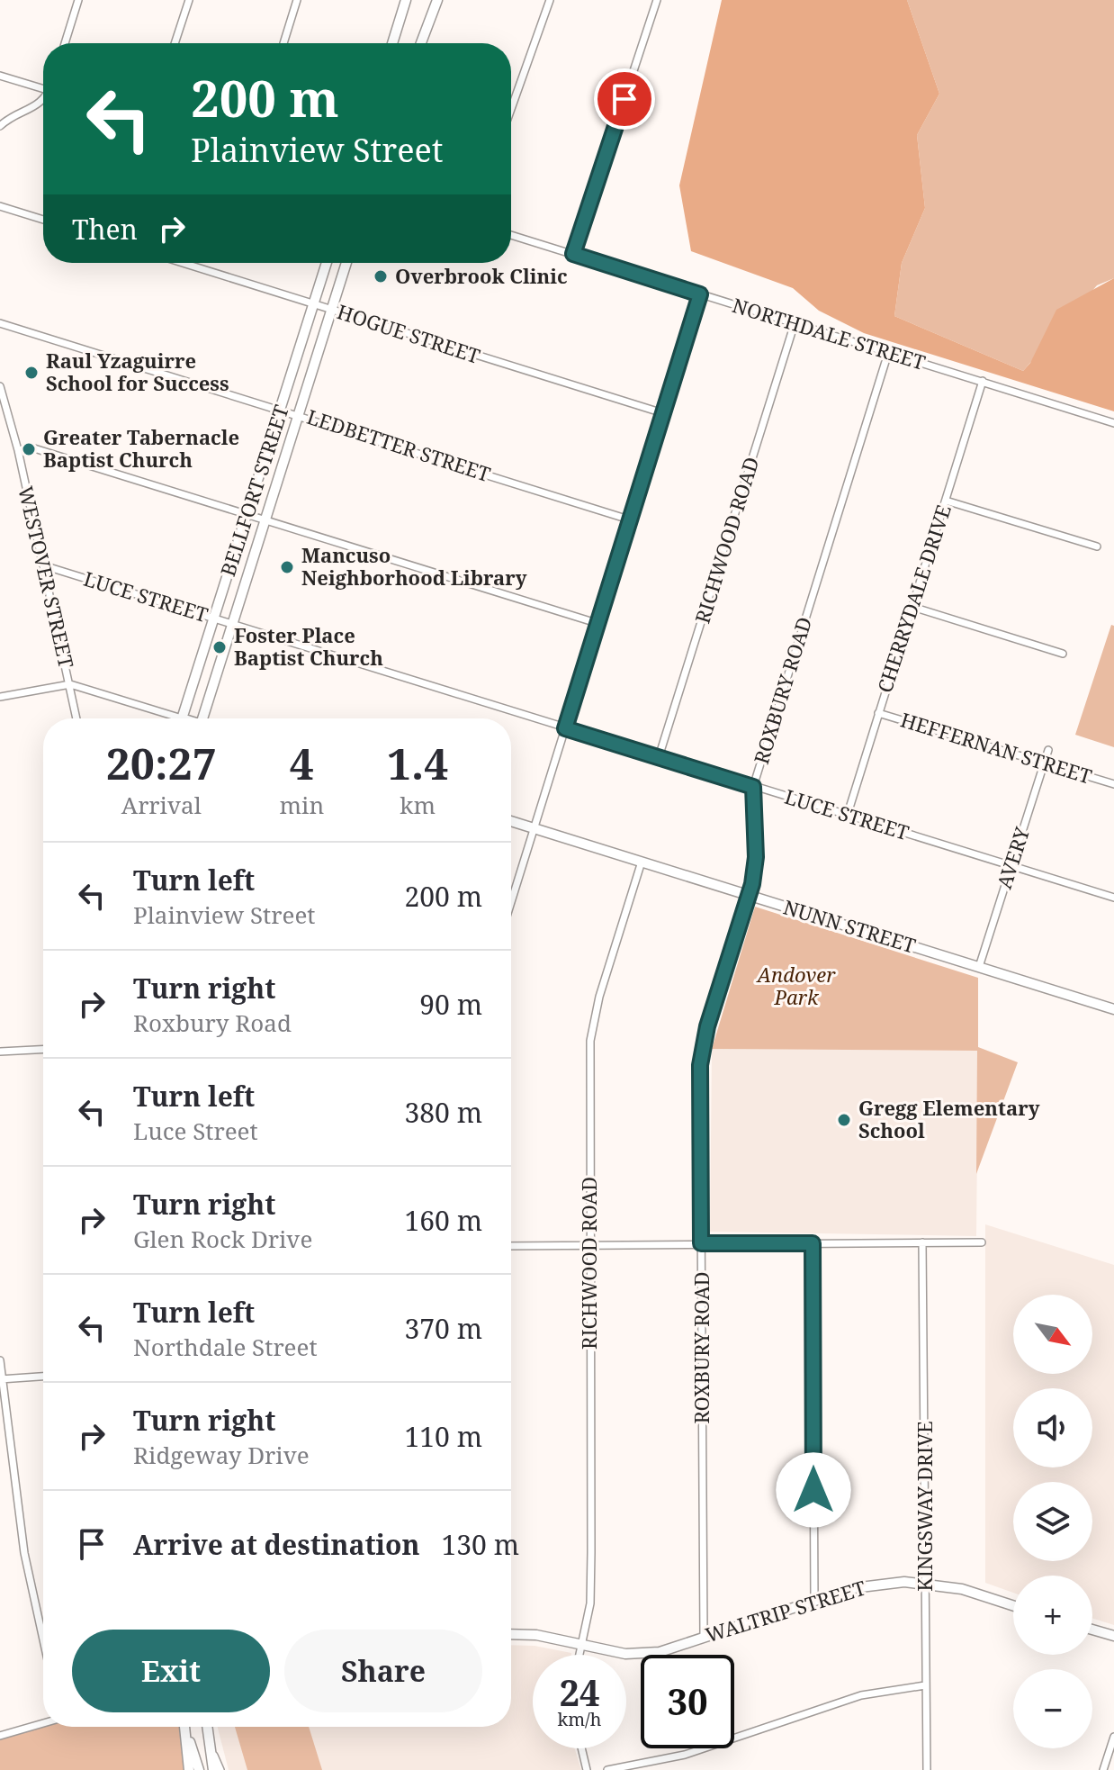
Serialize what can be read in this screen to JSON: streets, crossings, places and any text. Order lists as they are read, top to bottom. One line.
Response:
{"streets":{"main road":["BELLFORT STREET","NUNN STREET","WALTRIP STREET"],"street":["HOGUE STREET","NORTHDALE STREET","LEDBETTER STREET","RICHWOOD ROAD","WESTOVER STREET","LUCE STREET","CHERRYDALE DRIVE","ROXBURY ROAD","HEFFERNAN STREET","AVERY","KINGSWAY DRIVE"]},"crossings":[["HOGUE STREET","BELLFORT STREET"],["NORTHDALE STREET","RICHWOOD ROAD"],["NORTHDALE STREET","CHERRYDALE DRIVE"],["NORTHDALE STREET","ROXBURY ROAD"],["LEDBETTER STREET","BELLFORT STREET"],["BELLFORT STREET","LUCE STREET"],["RICHWOOD ROAD","LUCE STREET"],["RICHWOOD ROAD","NUNN STREET"],["RICHWOOD ROAD","WALTRIP STREET"],["WESTOVER STREET","LUCE STREET"],["LUCE STREET","CHERRYDALE DRIVE"],["LUCE STREET","ROXBURY ROAD"],["LUCE STREET","AVERY"],["CHERRYDALE DRIVE","HEFFERNAN STREET"],["ROXBURY ROAD","NUNN STREET"],["ROXBURY ROAD","WALTRIP STREET"],["HEFFERNAN STREET","AVERY"],["AVERY","NUNN STREET"],["KINGSWAY DRIVE","WALTRIP STREET"]],"parks":["Andover Park"],"places":["Overbrook Clinic","Raul Yzaguirre School for Success","Greater Tabernacle Baptist Church","Mancuso Neighborhood Library","Foster Place Baptist Church","Gregg Elementary School"],"north":"bottom right","page":{"turn":["200 m","Plainview Street"],"then":"Then","eta":["20:27","Arrival","4","min","1.4","km"],"list":[{"name":"Turn left","note":"Plainview Street","value":"200 m"},{"name":"Turn right","note":"Roxbury Road","value":"90 m"},{"name":"Turn left","note":"Luce Street","value":"380 m"},{"name":"Turn right","note":"Glen Rock Drive","value":"160 m"},{"name":"Turn left","note":"Northdale Street","value":"370 m"},{"name":"Turn right","note":"Ridgeway Drive","value":"110 m"},{"name":"Arrive at destination","value":"130 m"}],"map_buttons":["+","−"],"buttons":["Exit","Share"],"speed":"24 km/h","limit":"30"}}
